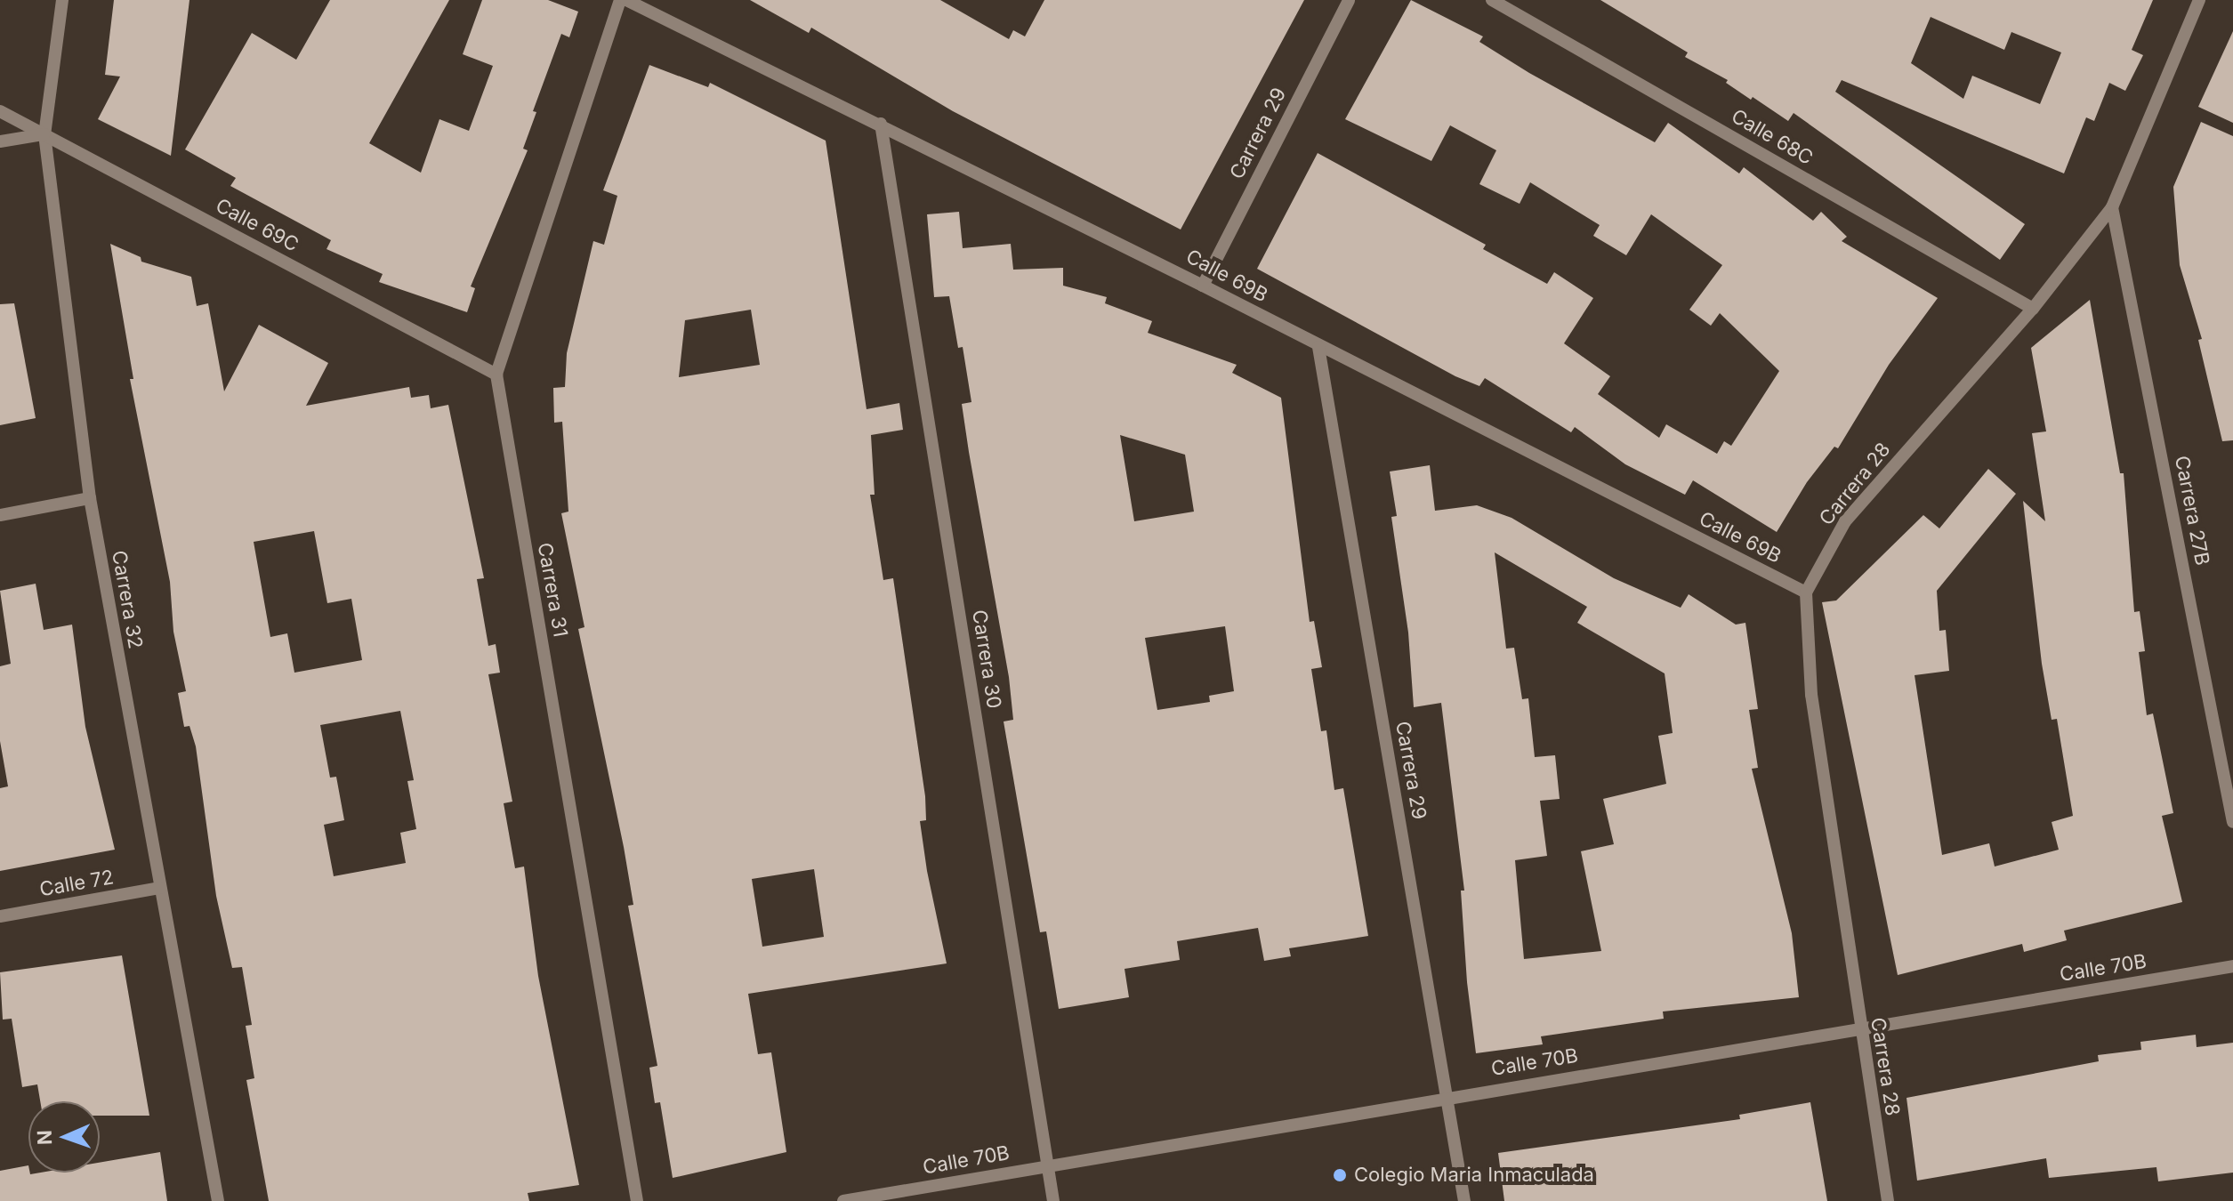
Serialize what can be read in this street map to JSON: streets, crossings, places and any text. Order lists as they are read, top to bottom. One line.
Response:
{"streets":{"street":["Carrera 29","Calle 68C","Calle 69C","Calle 69B","Carrera 28","Carrera 27B","Carrera 31","Carrera 32","Carrera 30","Calle 72","Calle 70B"]},"crossings":[["Carrera 29","Calle 69B"],["Carrera 29","Calle 70B"],["Calle 68C","Carrera 28"],["Calle 69C","Carrera 31"],["Calle 69C","Carrera 32"],["Calle 69B","Carrera 28"],["Calle 69B","Carrera 30"],["Carrera 28","Carrera 27B"],["Carrera 28","Calle 70B"],["Carrera 32","Calle 72"],["Carrera 30","Calle 70B"]],"places":["Colegio Maria Inmaculada"],"north":"left"}
